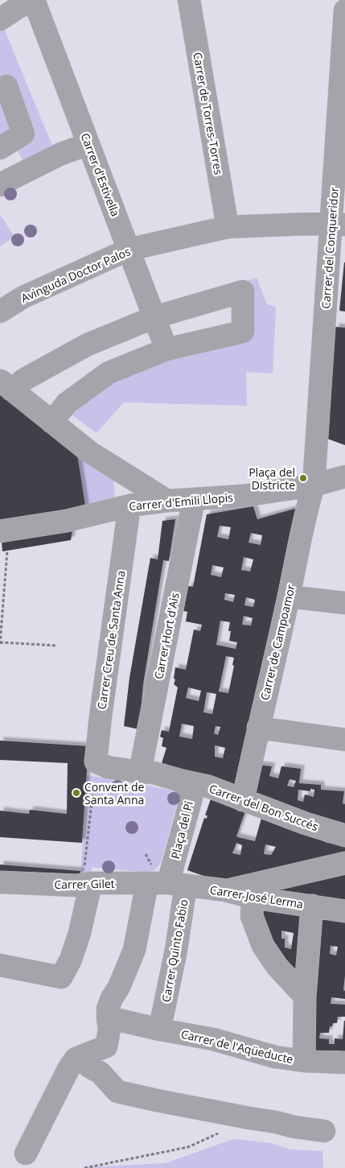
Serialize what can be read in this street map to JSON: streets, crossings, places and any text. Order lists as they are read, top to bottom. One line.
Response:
{"streets":{"street":["Carrer de Torres-Torres","Carrer d'Estivella","Carrer del Conqueridor","Avinguda Doctor Palos","Carrer d'Emili Llopis","Carrer Hort d'Ais","Carrer Creu de Santa Anna","Carrer de Campoamor","Carrer del Bon Succés","Plaça del Pi","Carrer Gilet","Carrer José Lerma","Carrer Quinto Fabio","Carrer de l'Aqüeducte"]},"crossings":[["Carrer de Torres-Torres","Avinguda Doctor Palos"],["Carrer d'Estivella","Avinguda Doctor Palos"],["Carrer del Conqueridor","Avinguda Doctor Palos"],["Carrer del Conqueridor","Carrer d'Emili Llopis"],["Carrer del Conqueridor","Carrer de Campoamor"],["Carrer d'Emili Llopis","Carrer Hort d'Ais"],["Carrer d'Emili Llopis","Carrer Creu de Santa Anna"],["Carrer d'Emili Llopis","Carrer de Campoamor"],["Carrer de Campoamor","Carrer del Bon Succés"],["Carrer del Bon Succés","Plaça del Pi"],["Plaça del Pi","Carrer Gilet"],["Plaça del Pi","Carrer José Lerma"],["Plaça del Pi","Carrer Quinto Fabio"],["Carrer Gilet","Carrer José Lerma"],["Carrer Gilet","Carrer Quinto Fabio"],["Carrer José Lerma","Carrer Quinto Fabio"]],"places":["Plaça del Districte","Convent de Santa Anna"]}
